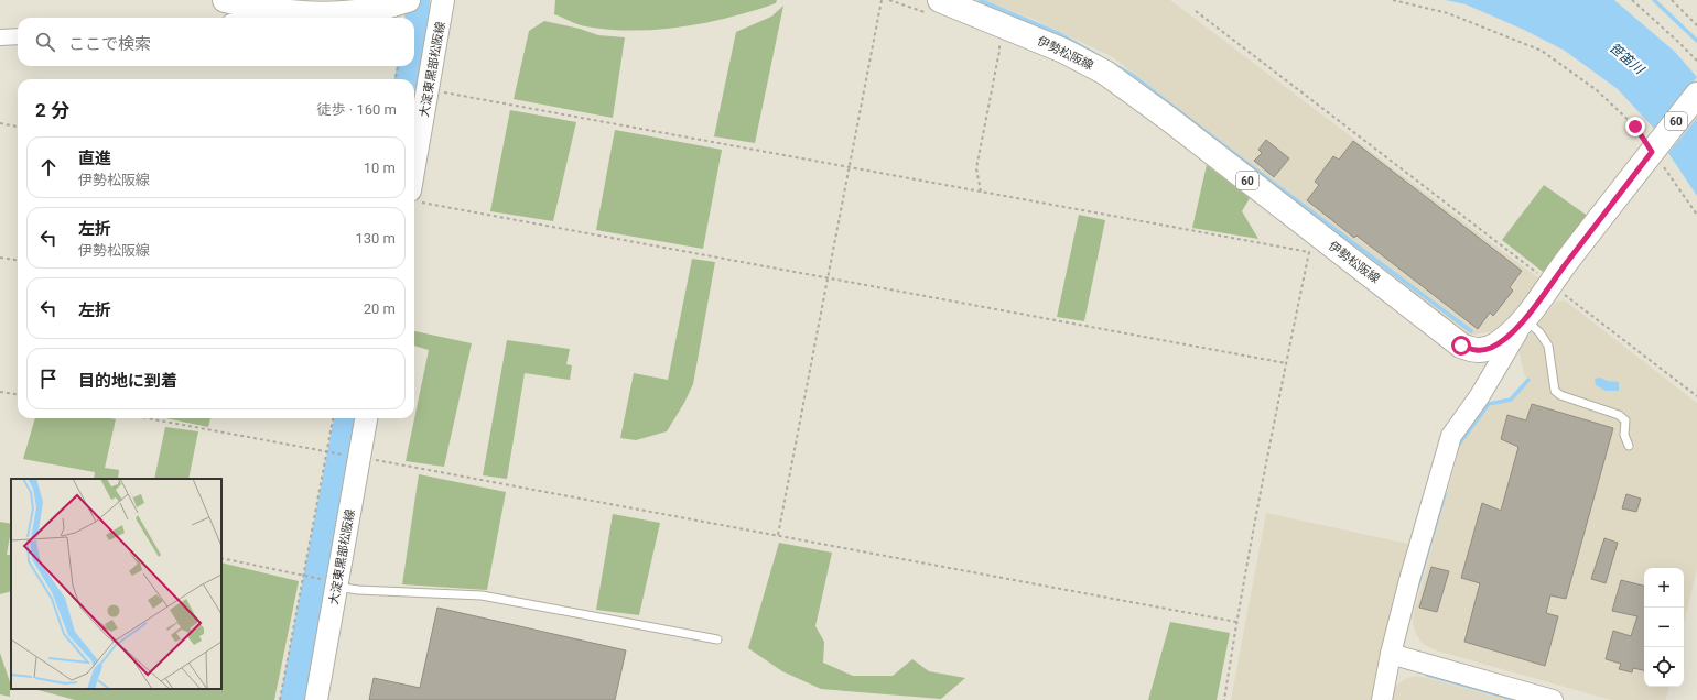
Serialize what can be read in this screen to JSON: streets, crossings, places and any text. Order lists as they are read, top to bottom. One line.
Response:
{"streets":{"main road":["伊勢松阪線","大淀東黒部松阪線","60"]},"water":["笹笛川"],"page":{"search":"ここで検索","heading":["2 分","徒歩 · 160 m"],"list":[["直進","伊勢松阪線","10 m"],["左折","伊勢松阪線","130 m"],["左折","20 m"],"目的地に到着"],"map_buttons":["+","−"]}}
